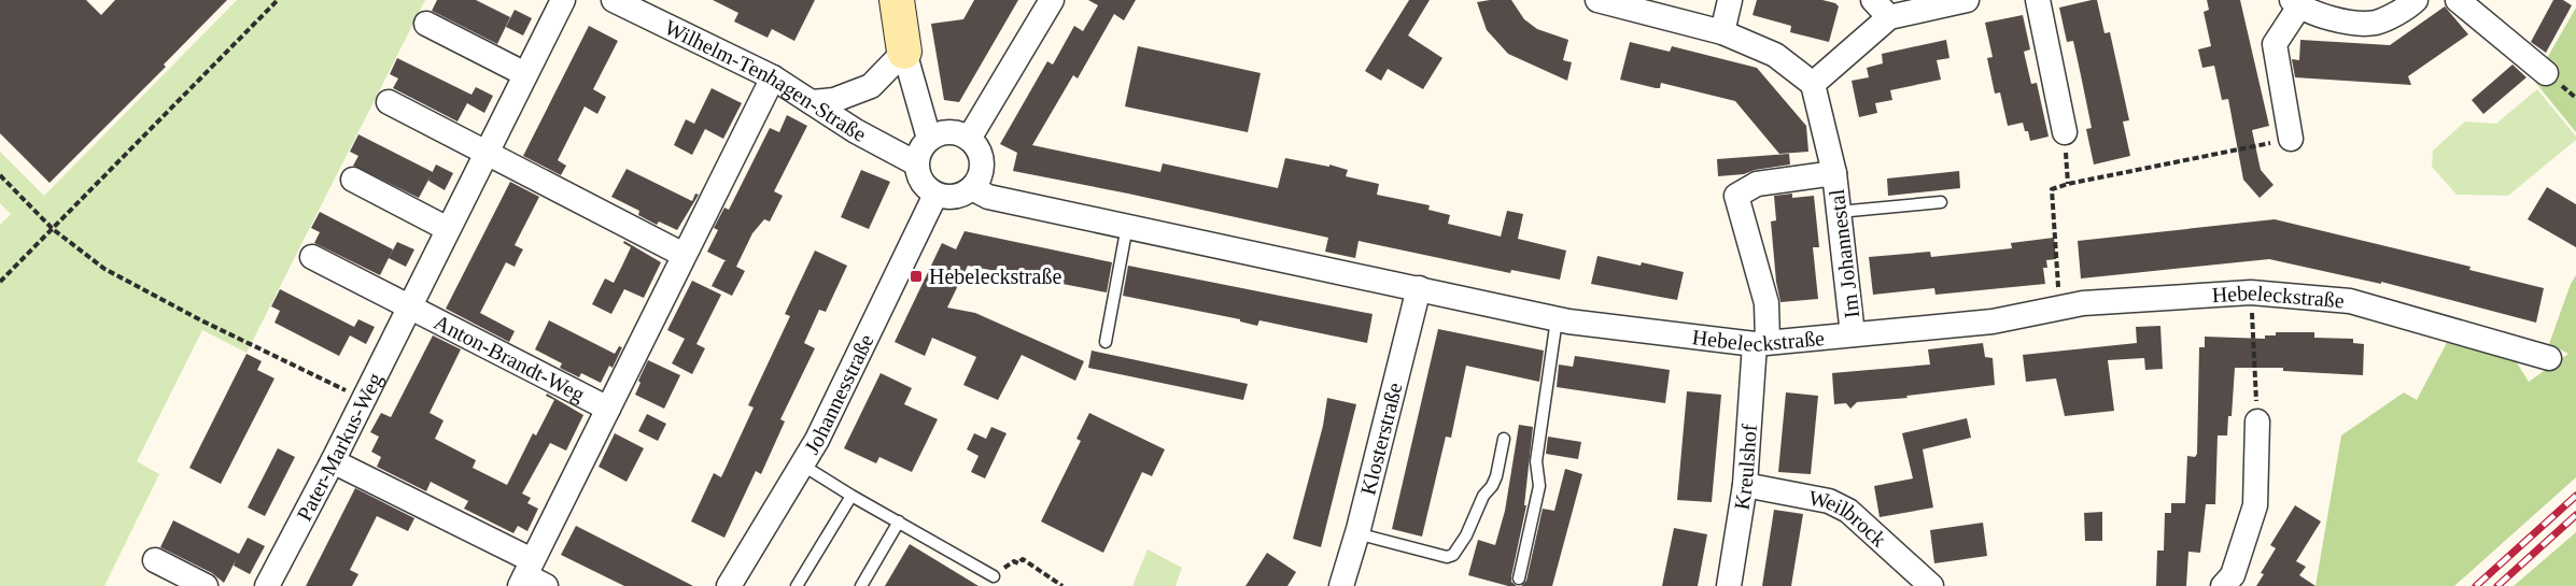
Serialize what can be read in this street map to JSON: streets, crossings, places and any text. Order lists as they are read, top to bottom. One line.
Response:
{"streets":{"street":["Wilhelm-Tenhagen-Straße","Im Johannestal","Hebeleckstraße","Anton-Brandt-Weg","Johannesstraße","Klosterstraße","Pater-Markus-Weg","Kreulshof","Weilbrock"]},"crossings":[["Wilhelm-Tenhagen-Straße","Hebeleckstraße"],["Wilhelm-Tenhagen-Straße","Anton-Brandt-Weg"],["Wilhelm-Tenhagen-Straße","Johannesstraße"],["Im Johannestal","Hebeleckstraße"],["Im Johannestal","Kreulshof"],["Hebeleckstraße","Johannesstraße"],["Hebeleckstraße","Klosterstraße"],["Hebeleckstraße","Kreulshof"],["Anton-Brandt-Weg","Pater-Markus-Weg"],["Kreulshof","Weilbrock"]],"places":{"transit":["Hebeleckstraße"]}}
